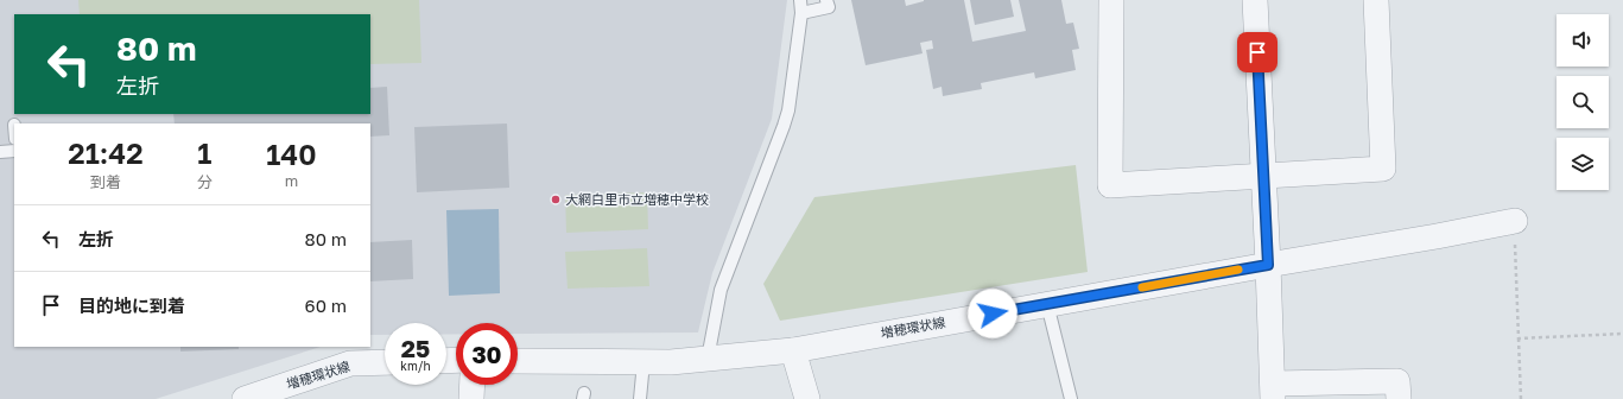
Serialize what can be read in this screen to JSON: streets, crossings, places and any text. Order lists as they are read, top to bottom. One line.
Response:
{"streets":{"street":["増穂環状線"]},"places":["大網白里市立増穂中学校"],"page":{"turn":["80 m","左折"],"eta":["21:42","到着","1","分","140","m"],"list":[{"name":"左折","value":"80 m"},{"name":"目的地に到着","value":"60 m"}],"speed":"25 km/h","limit":"30"}}
